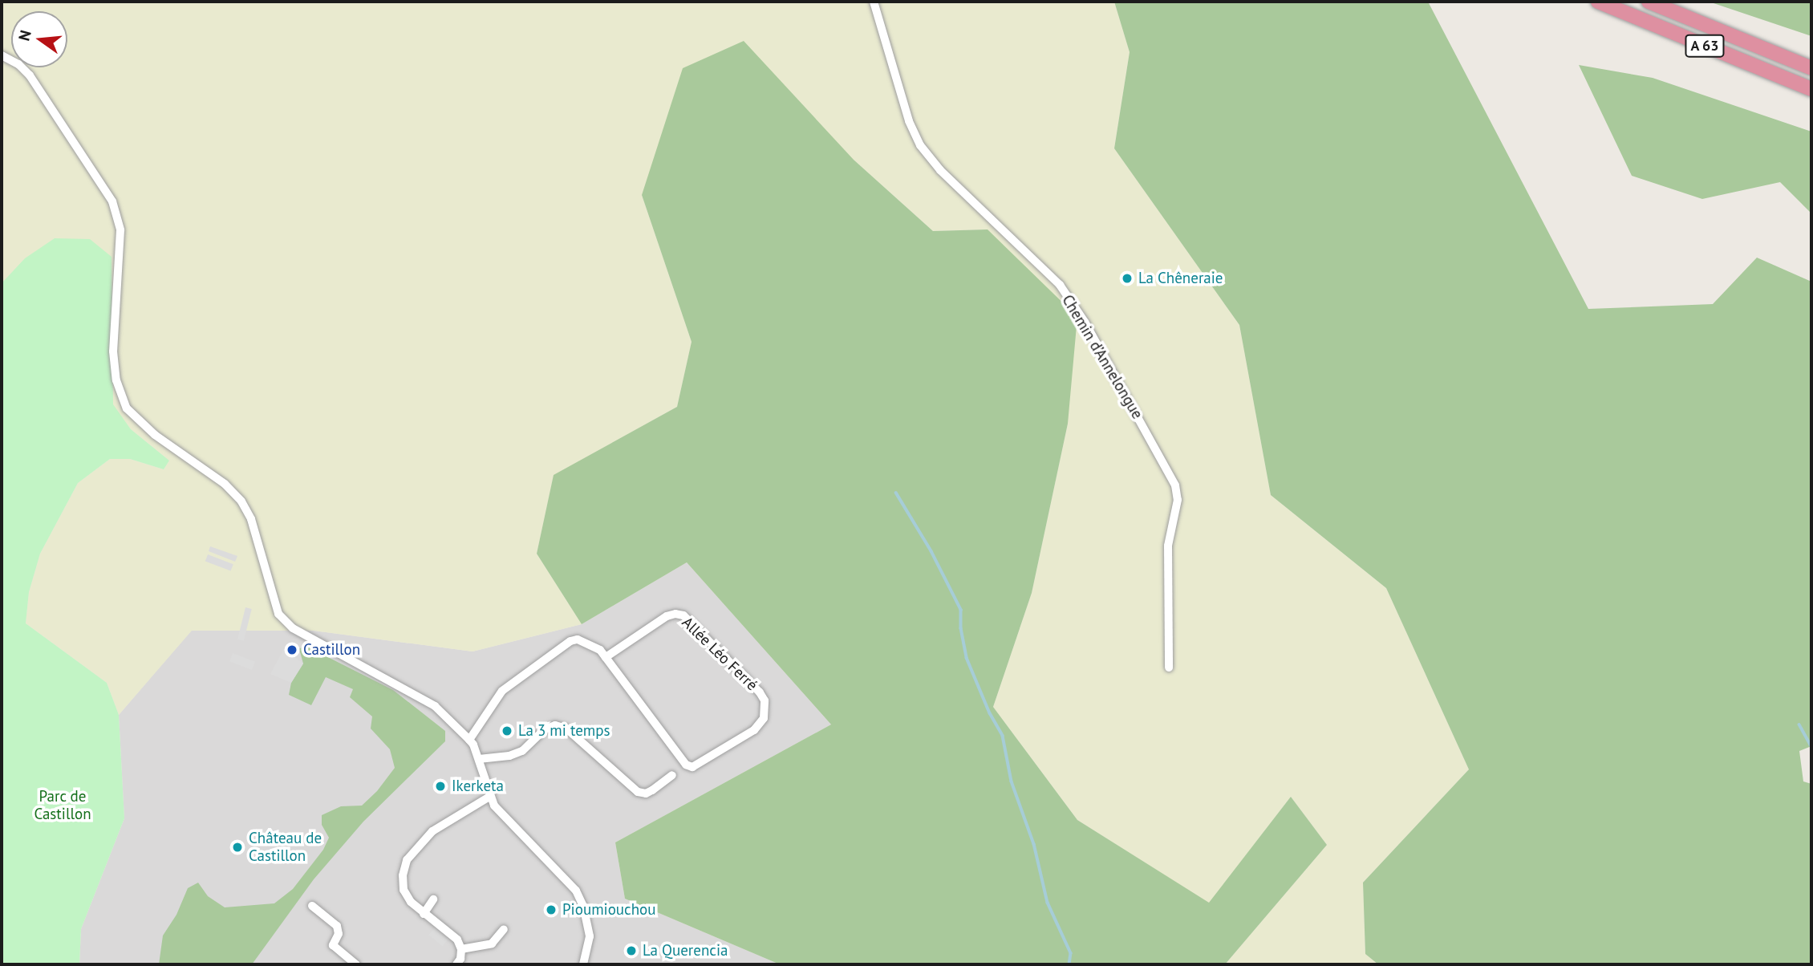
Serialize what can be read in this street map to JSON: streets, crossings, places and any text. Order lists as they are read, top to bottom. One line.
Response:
{"streets":{"highway":["A 63"],"street":["Chemin d’Annelongue","Allée Léo Ferré"]},"parks":["Parc de Castillon"],"places":["La Chêneraie","Castillon","La 3 mi temps","Ikerketa","Château de Castillon","Pioumiouchou","La Querencia"],"north":"left"}
